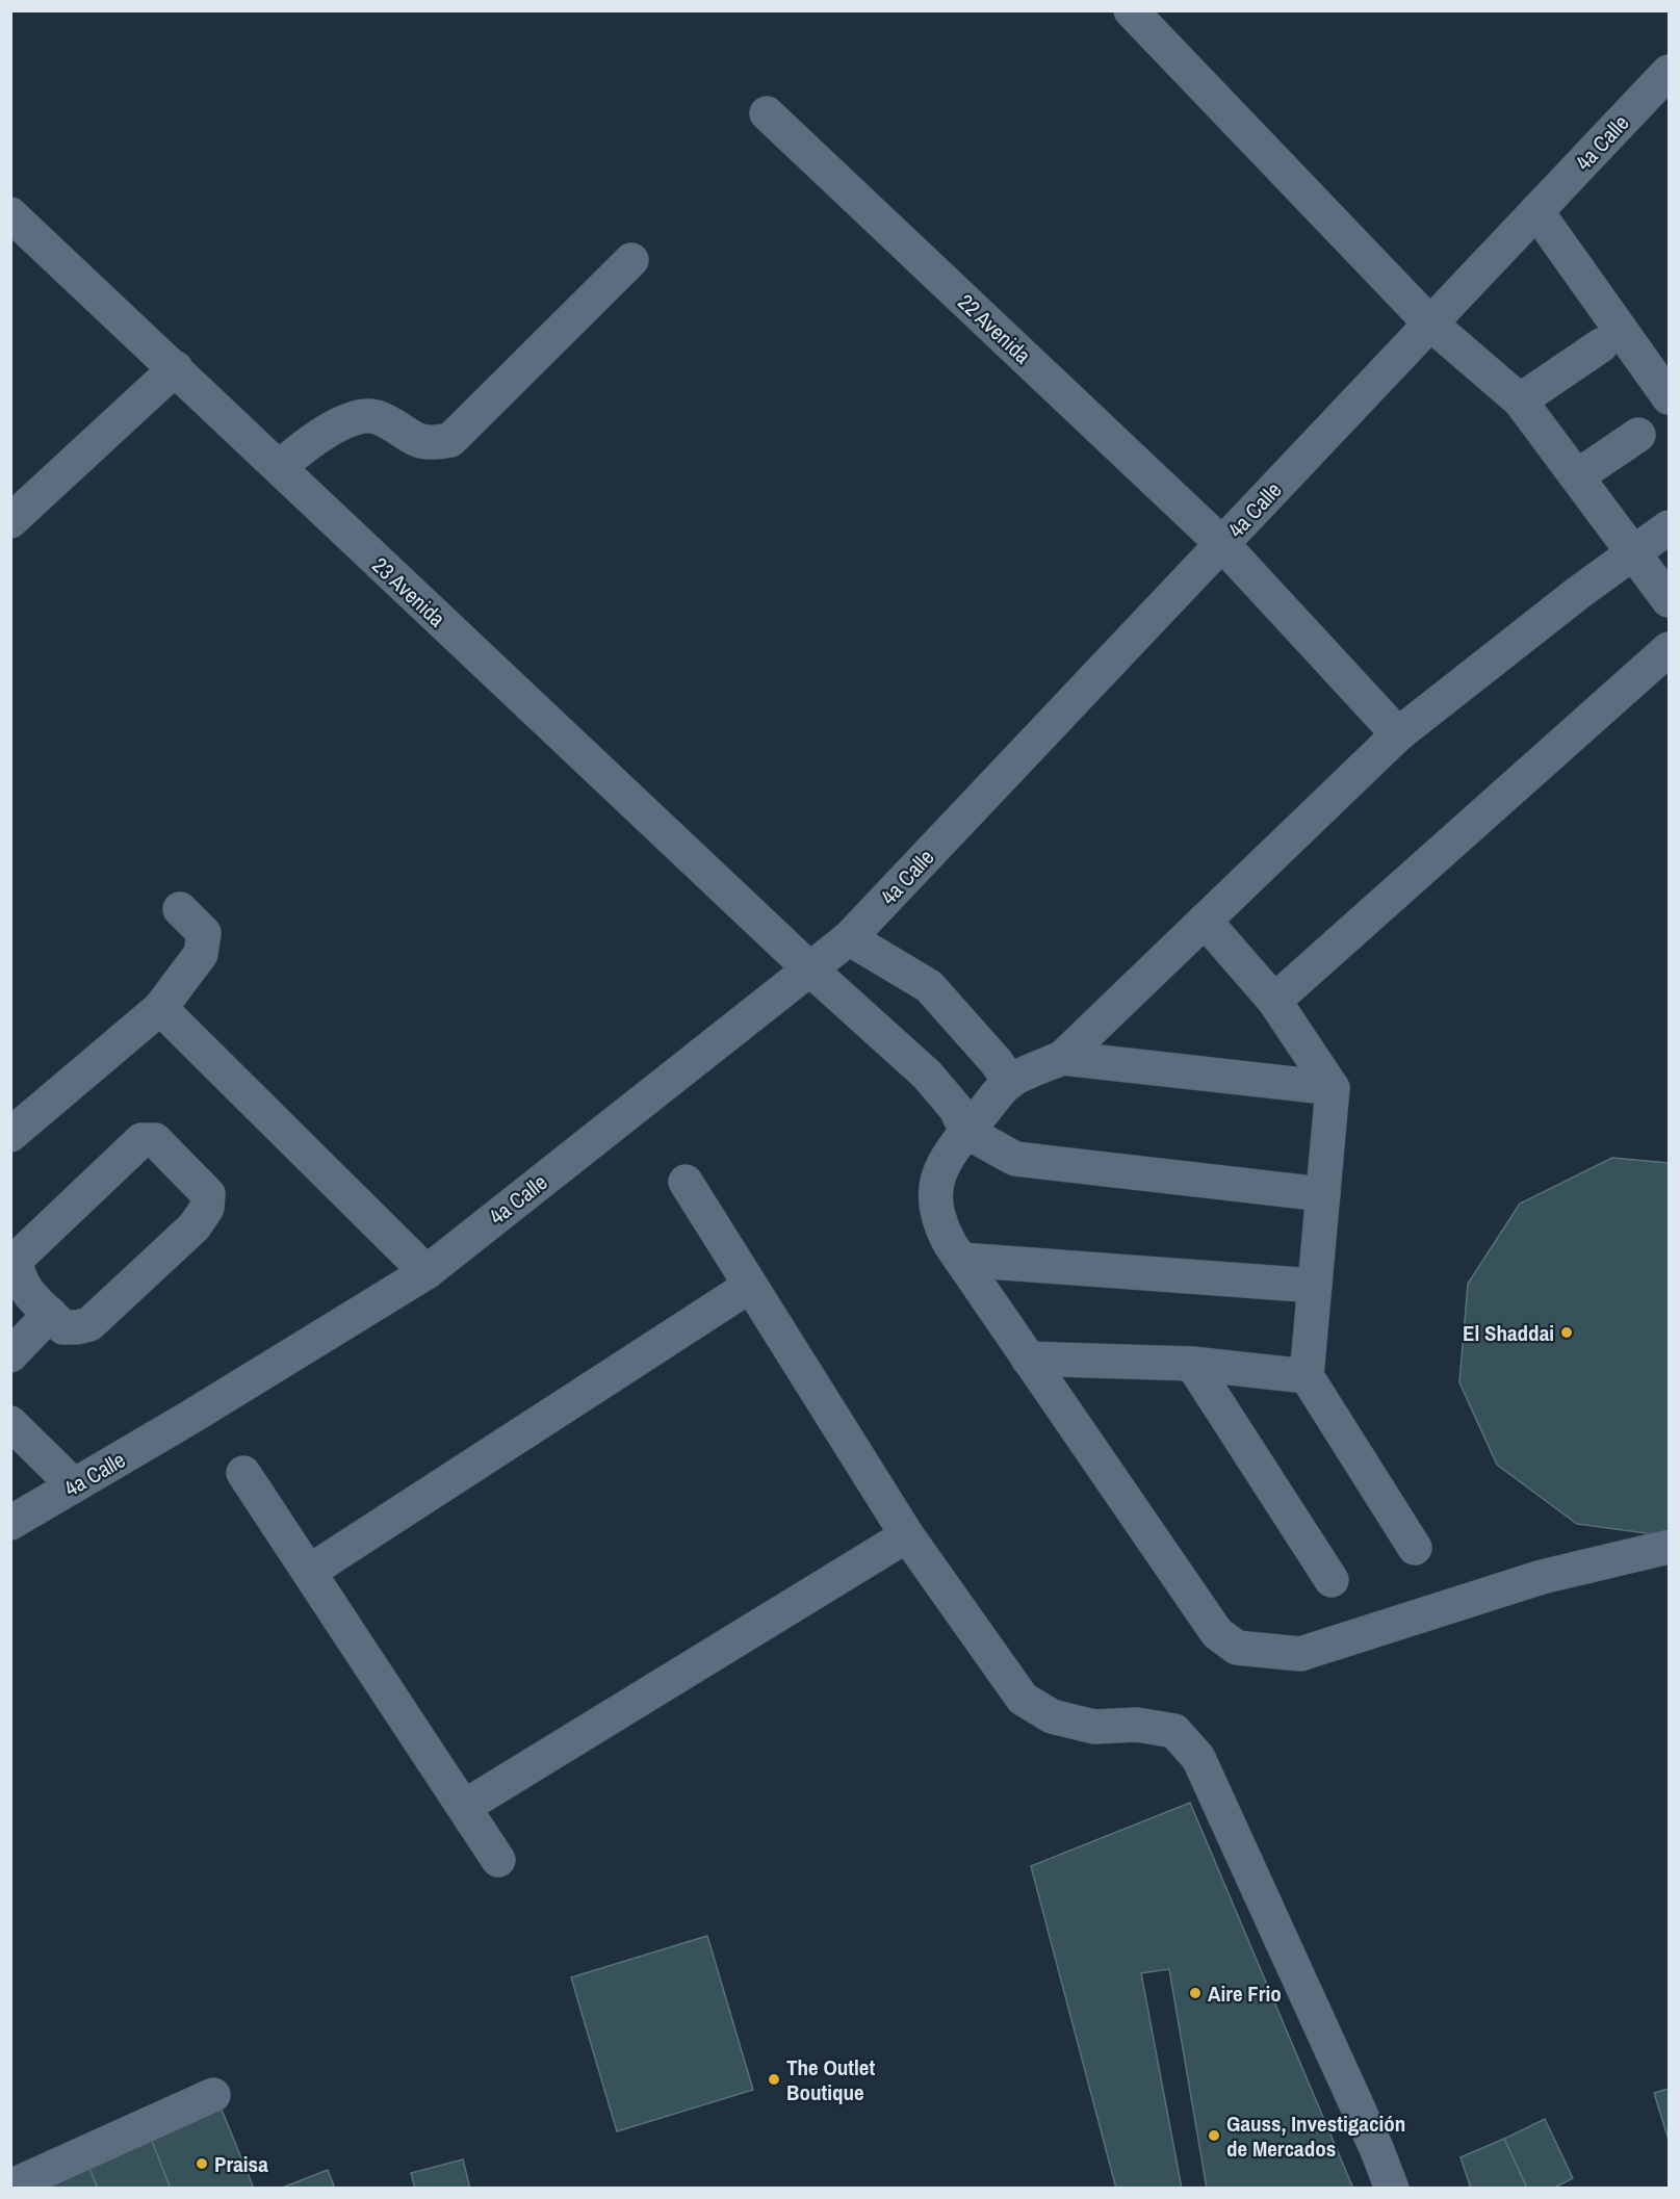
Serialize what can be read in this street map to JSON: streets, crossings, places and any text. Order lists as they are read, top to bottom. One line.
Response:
{"streets":{"street":["4a Calle","22 Avenida","23 Avenida"]},"crossings":[["4a Calle","22 Avenida"],["4a Calle","23 Avenida"]],"places":["El Shaddai","Aire Frio","The Outlet Boutique","Gauss, Investigación de Mercados","Praisa"]}
